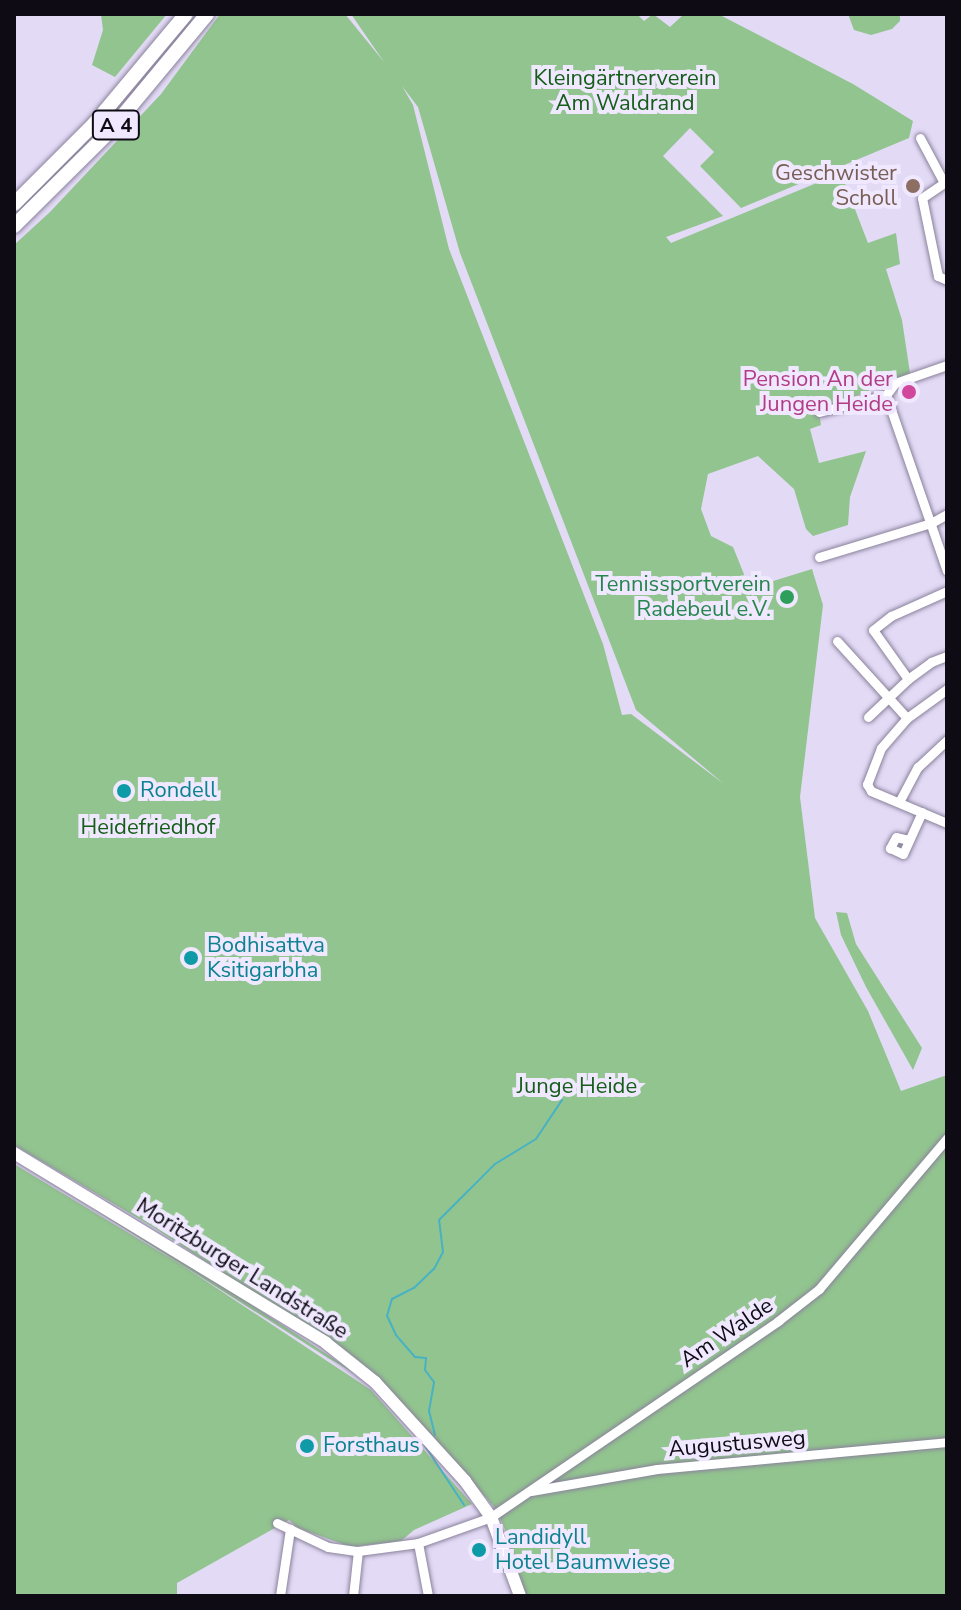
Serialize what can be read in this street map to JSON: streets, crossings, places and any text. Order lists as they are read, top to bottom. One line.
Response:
{"streets":{"highway":["A 4"],"main road":["Moritzburger Landstraße"],"street":["Am Walde","Augustusweg"]},"crossings":[["Moritzburger Landstraße","Am Walde"],["Am Walde","Augustusweg"]],"parks":["Kleingärtnerverein Am Waldrand","Heidefriedhof","Junge Heide"],"places":["Geschwister Scholl","Pension An der Jungen Heide","Tennissportverein Radebeul e.V.","Rondell","Bodhisattva Ksitigarbha","Forsthaus","Landidyll Hotel Baumwiese"]}
